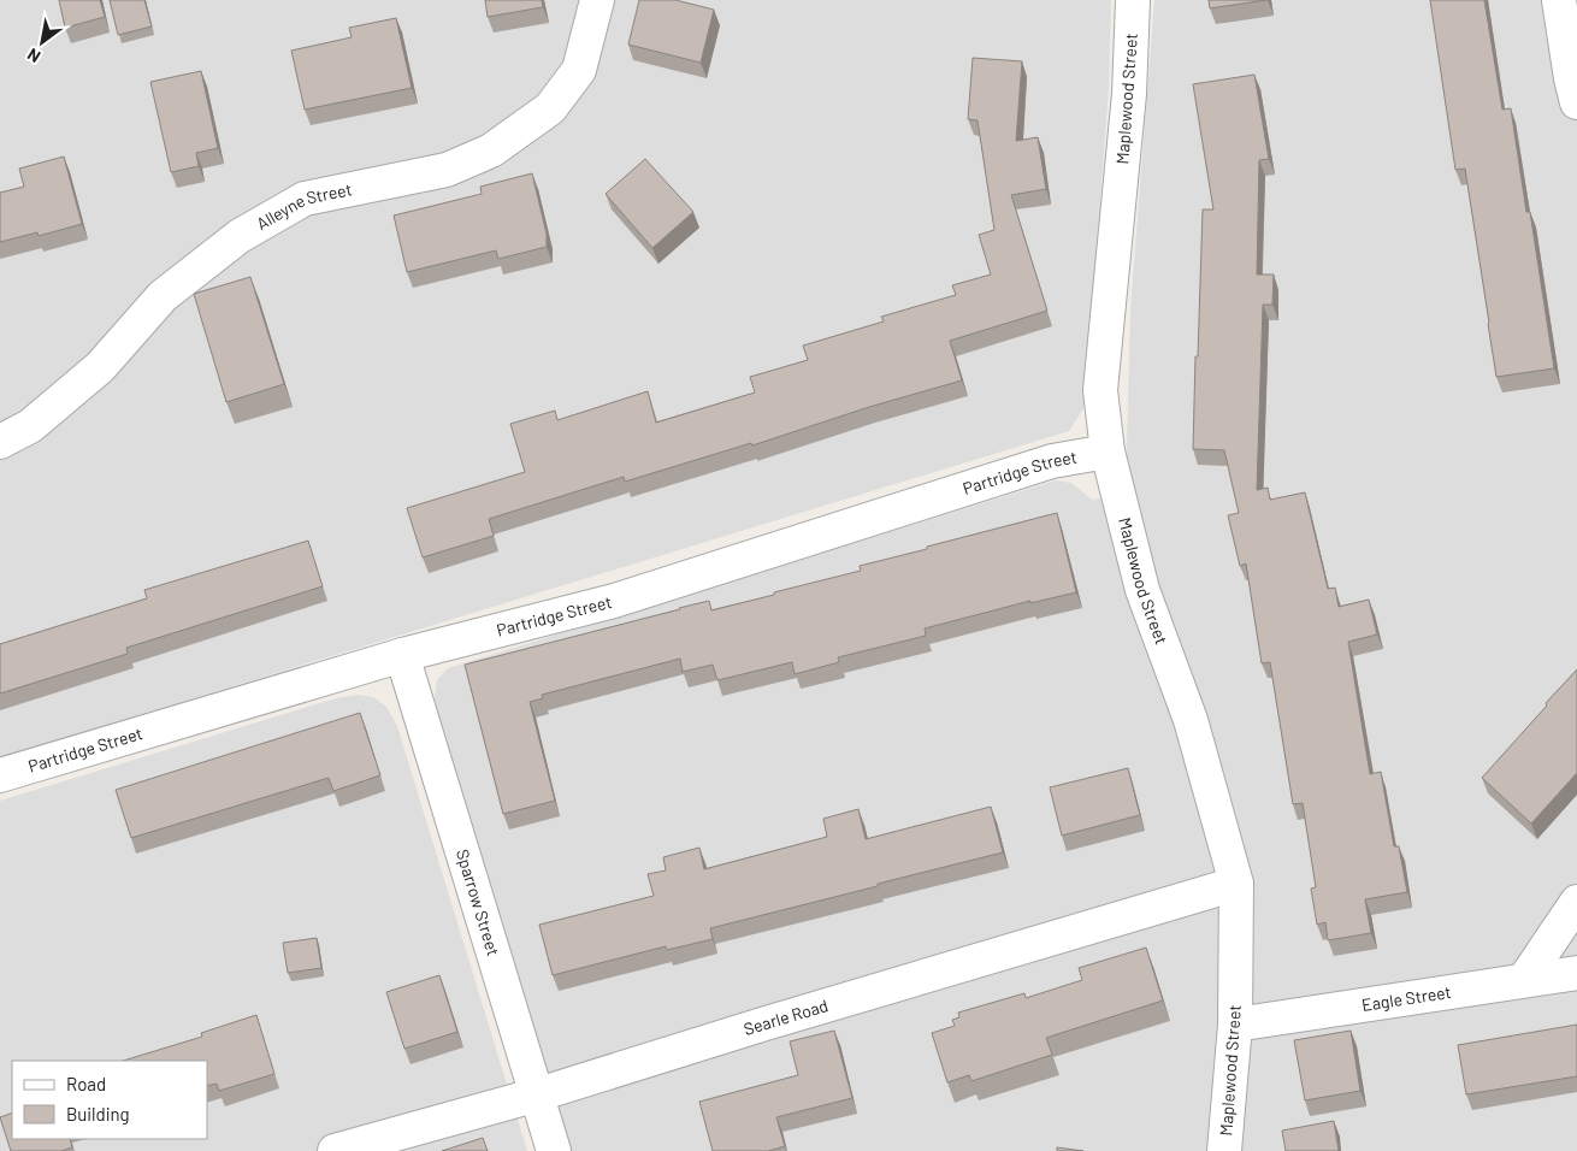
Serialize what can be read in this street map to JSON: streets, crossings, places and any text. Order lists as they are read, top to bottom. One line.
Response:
{"streets":{"street":["Maplewood Street","Alleyne Street","Partridge Street","Sparrow Street","Eagle Street","Searle Road"]},"crossings":[["Maplewood Street","Partridge Street"],["Maplewood Street","Eagle Street"],["Maplewood Street","Searle Road"],["Partridge Street","Sparrow Street"],["Sparrow Street","Searle Road"]],"legend":["Road","Building"],"north":"bottom left"}
